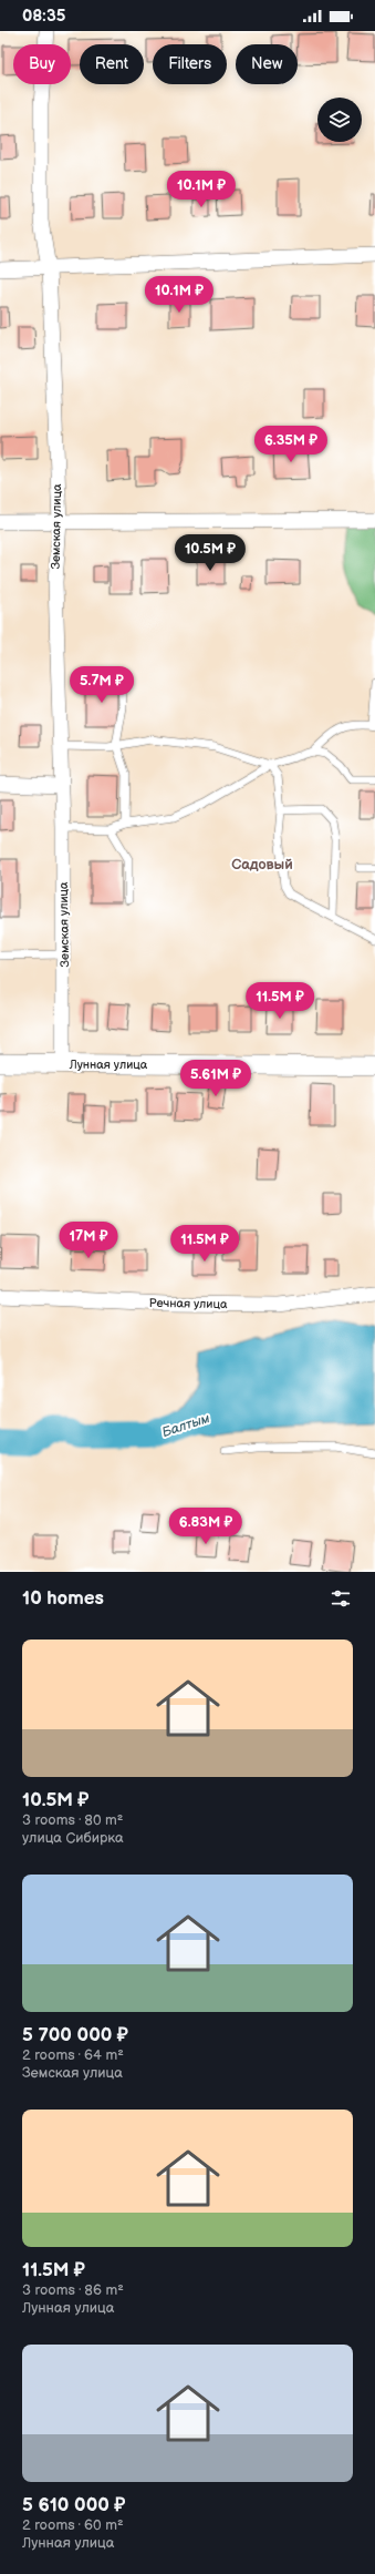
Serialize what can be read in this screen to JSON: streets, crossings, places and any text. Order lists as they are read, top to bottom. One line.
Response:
{"streets":{"street":["Земская улица","Лунная улица","Речная улица"]},"crossings":[["Земская улица","Лунная улица"]],"districts":["Садовый"],"water":["Балтым"],"page":{"status":"08:35","chip":["Buy","Rent","Filters","New"],"price":["10.1M ₽","10.1M ₽","6.35M ₽","10.5M ₽","5.7M ₽","11.5M ₽","5.61M ₽","17M ₽","11.5M ₽","6.83M ₽"],"heading":"10 homes","list":[{"name":"10.5M ₽","note":"3 rooms · 80 m² · улица Сибирка"},{"name":"5 700 000 ₽","note":"2 rooms · 64 m² · Земская улица"},{"name":"11.5M ₽","note":"3 rooms · 86 m² · Лунная улица"},{"name":"5 610 000 ₽","note":"2 rooms · 60 m² · Лунная улица"}]}}
